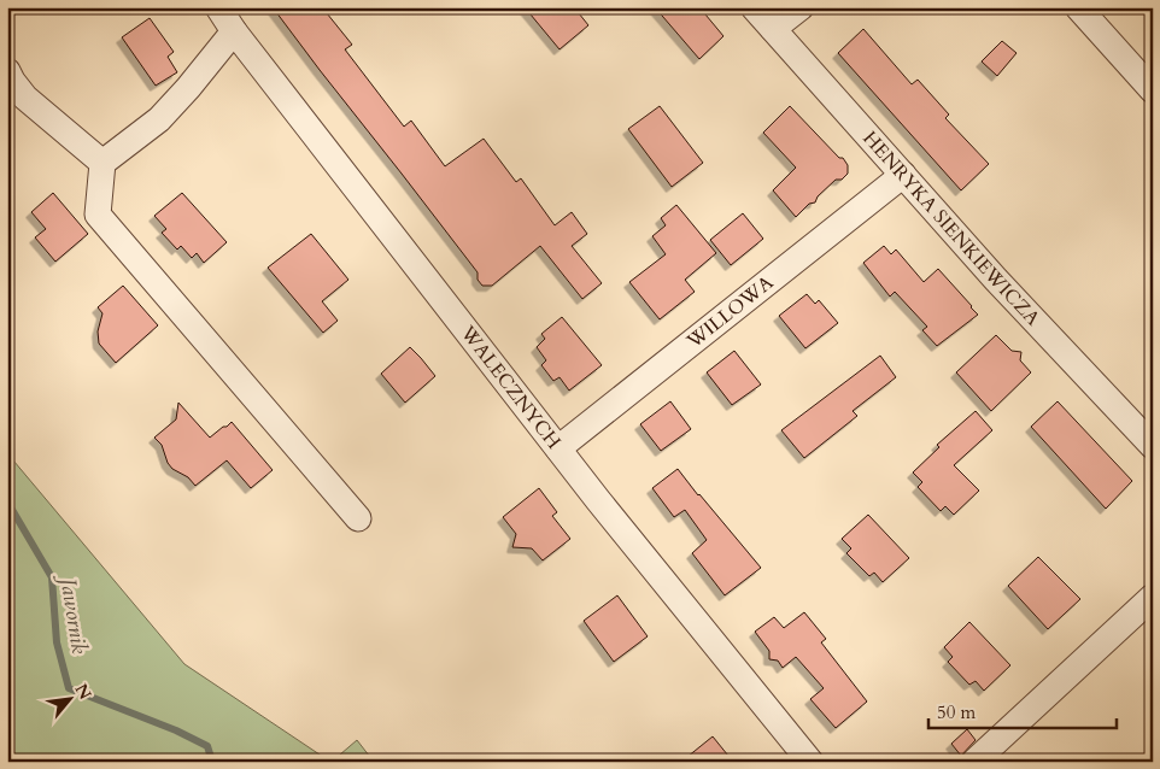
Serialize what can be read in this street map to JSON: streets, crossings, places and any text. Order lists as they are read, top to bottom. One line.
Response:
{"streets":{"street":["HENRYKA SIENKIEWICZA","WILLOWA","WALECZNYCH"]},"crossings":[["HENRYKA SIENKIEWICZA","WILLOWA"],["WILLOWA","WALECZNYCH"]],"water":["Jawornik"],"scale_bar":"50 m","north":"top right"}
